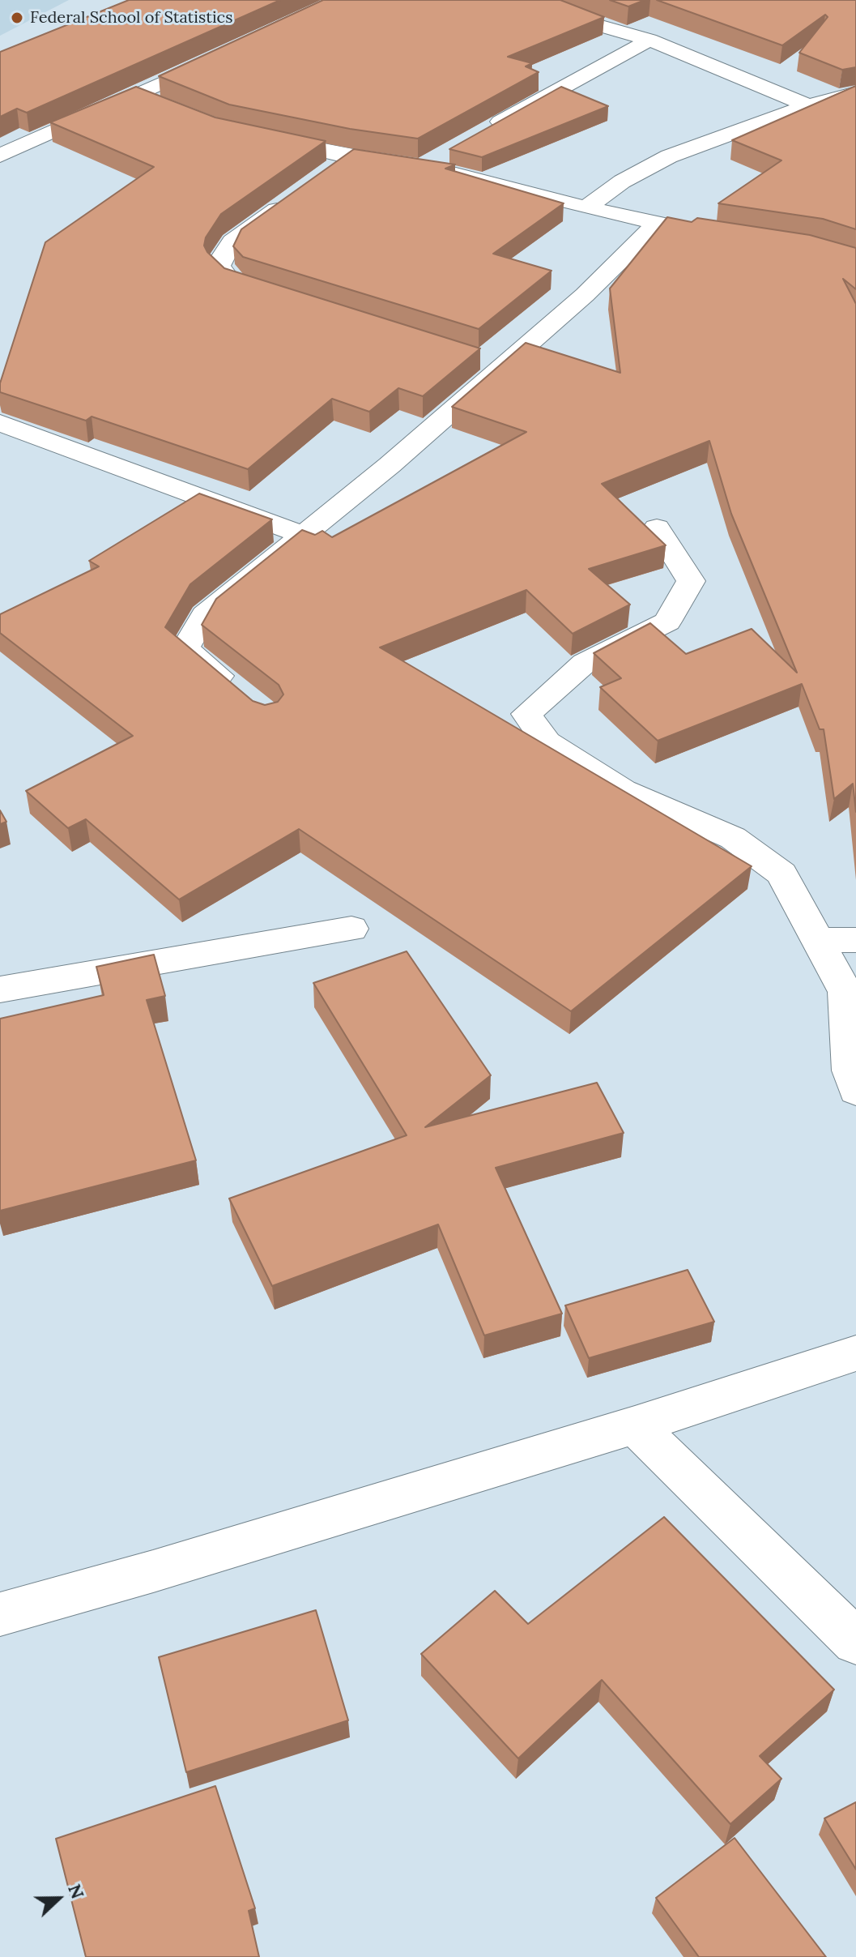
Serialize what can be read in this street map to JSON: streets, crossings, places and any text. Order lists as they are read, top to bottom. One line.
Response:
{"places":["Federal School of Statistics"],"north":"right"}
